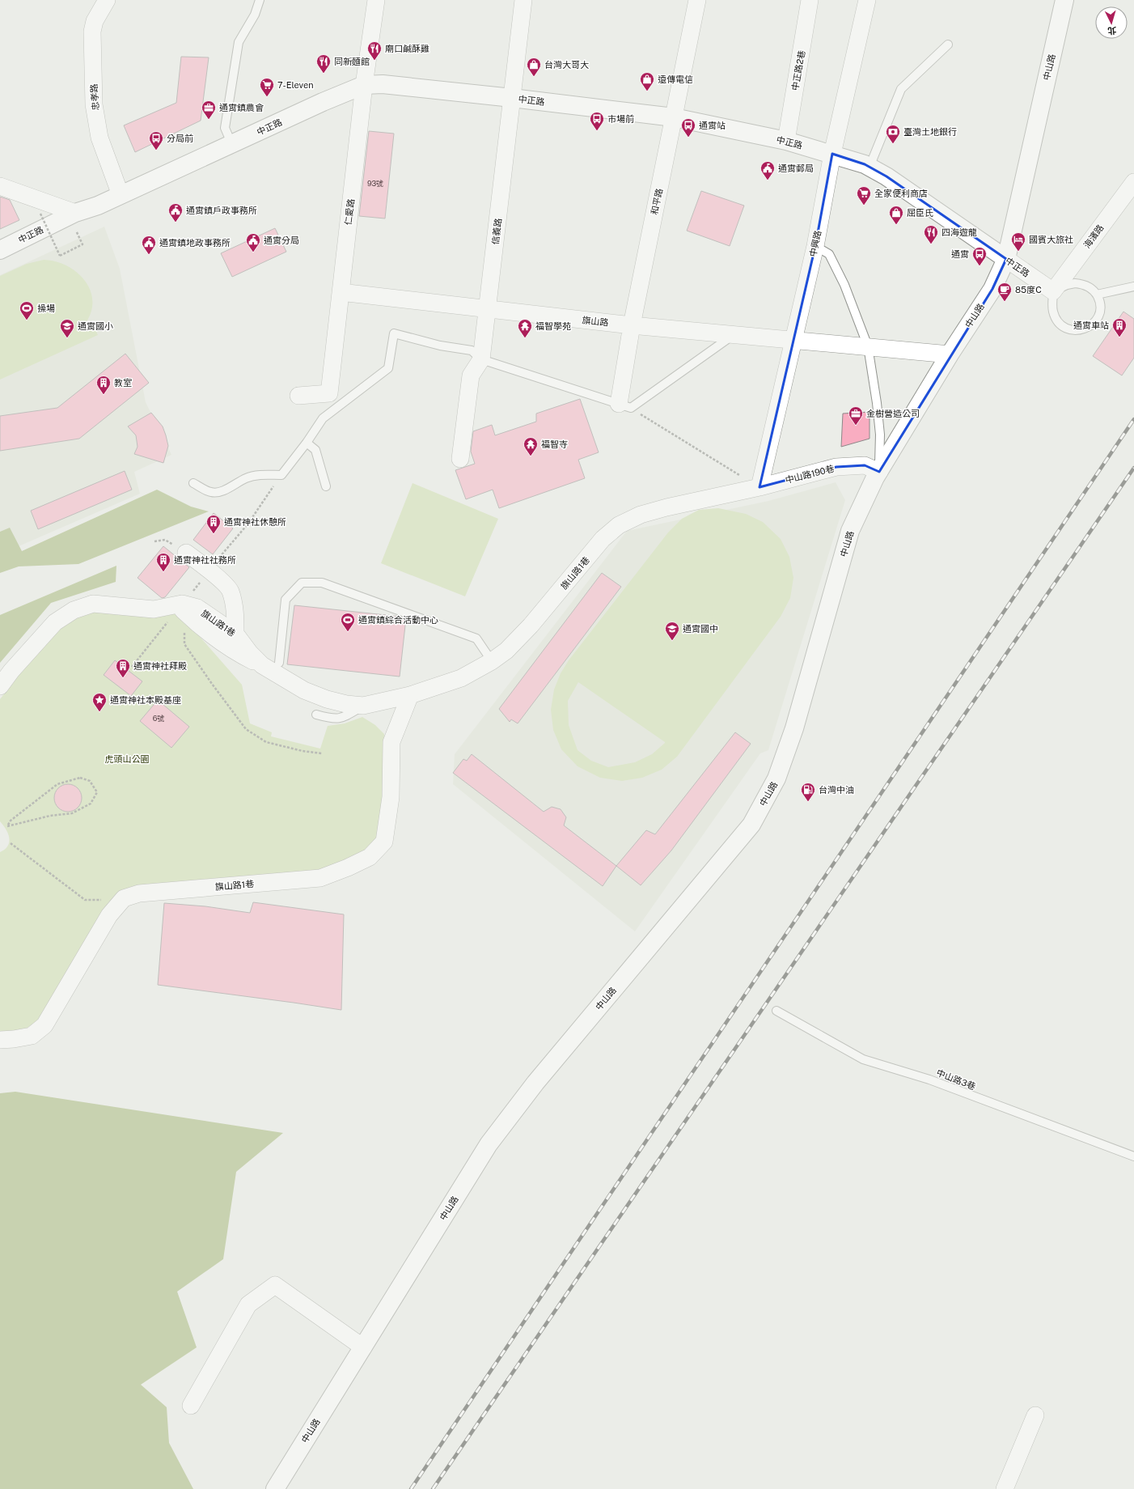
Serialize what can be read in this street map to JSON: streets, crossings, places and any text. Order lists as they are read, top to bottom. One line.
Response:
{"streets":{"street":["中山路","中正路2巷","忠孝路","中正路","和平路","仁愛路","信義路","海濱路","中興路","旗山路","中山路190巷","旗山路1巷"],"lane":["中山路3巷"]},"crossings":[["中山路","中正路"],["中山路","旗山路"],["中山路","中山路190巷"],["中正路2巷","中正路"],["忠孝路","中正路"],["中正路","和平路"],["中正路","仁愛路"],["中正路","信義路"],["中正路","海濱路"],["中正路","中興路"],["和平路","旗山路"],["仁愛路","旗山路"],["信義路","旗山路"],["中興路","旗山路"],["中興路","中山路190巷"],["中興路","旗山路1巷"],["中山路190巷","旗山路1巷"]],"parks":["虎頭山公園"],"places":{"restaurant":["廟口鹹酥雞","同新麵館","四海遊龍"],"shop":["台灣大哥大","遠傳電信","屈臣氏"],"supermarket":["7-Eleven","全家便利商店"],"office":["通霄鎮農會","金樹營造公司"],"bus stop":["市場前","通霄站","分局前","通霄"],"bank":["臺灣土地銀行"],"public building":["通霄郵局","通霄鎮戶政事務所","通霄分局","通霄鎮地政事務所"],"hotel":["國賓大旅社"],"cafe":["85度C"],"sports":["操場","通霄鎮綜合活動中心"],"building":["通霄車站","教室","通霄神社休憩所","通霄神社社務所","通霄神社拜殿"],"school or university":["通霄國小","通霄國中"],"temple":["福智學苑","福智寺"],"place":["通霄神社本殿基座"],"fuel station":["台灣中油"]},"house_numbers":["93號","6號"],"north":"bottom"}
